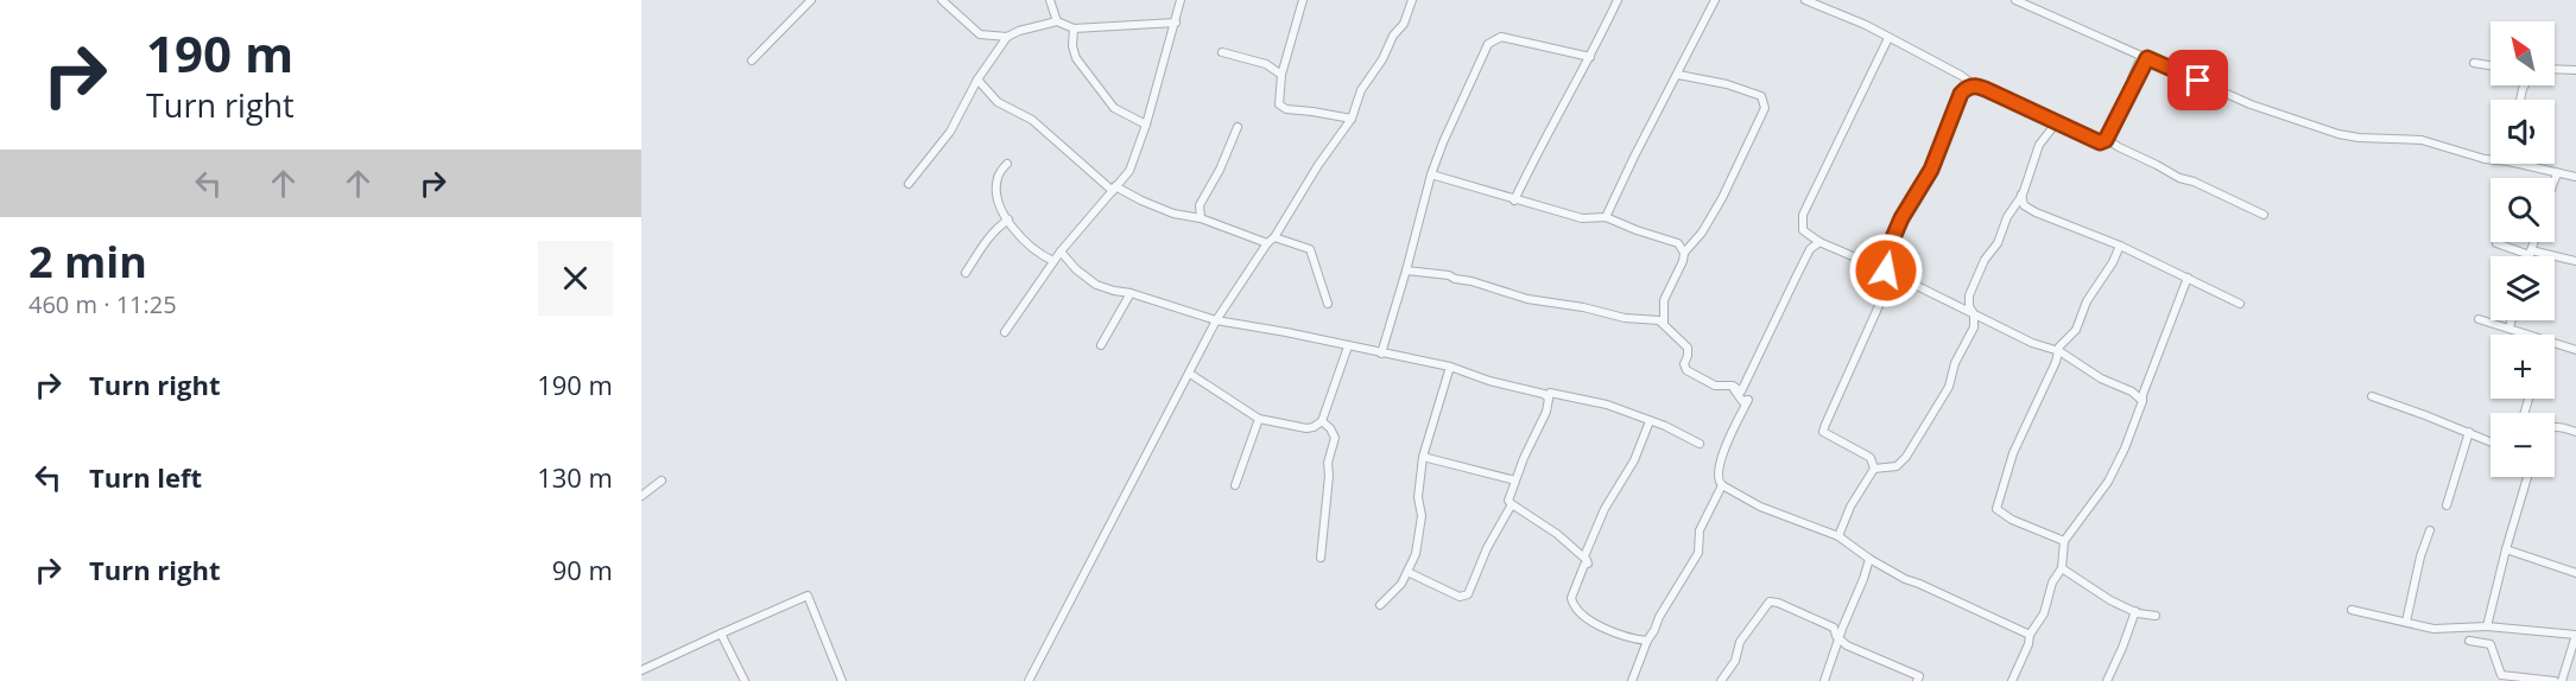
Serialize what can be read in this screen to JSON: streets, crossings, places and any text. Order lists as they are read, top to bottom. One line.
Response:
{"north":"top left","page":{"turn":["190 m","Turn right"],"map_buttons":["+","−"],"heading":["2 min","460 m · 11:25"],"list":[{"name":"Turn right","value":"190 m"},{"name":"Turn left","value":"130 m"},{"name":"Turn right","value":"90 m"}]}}
